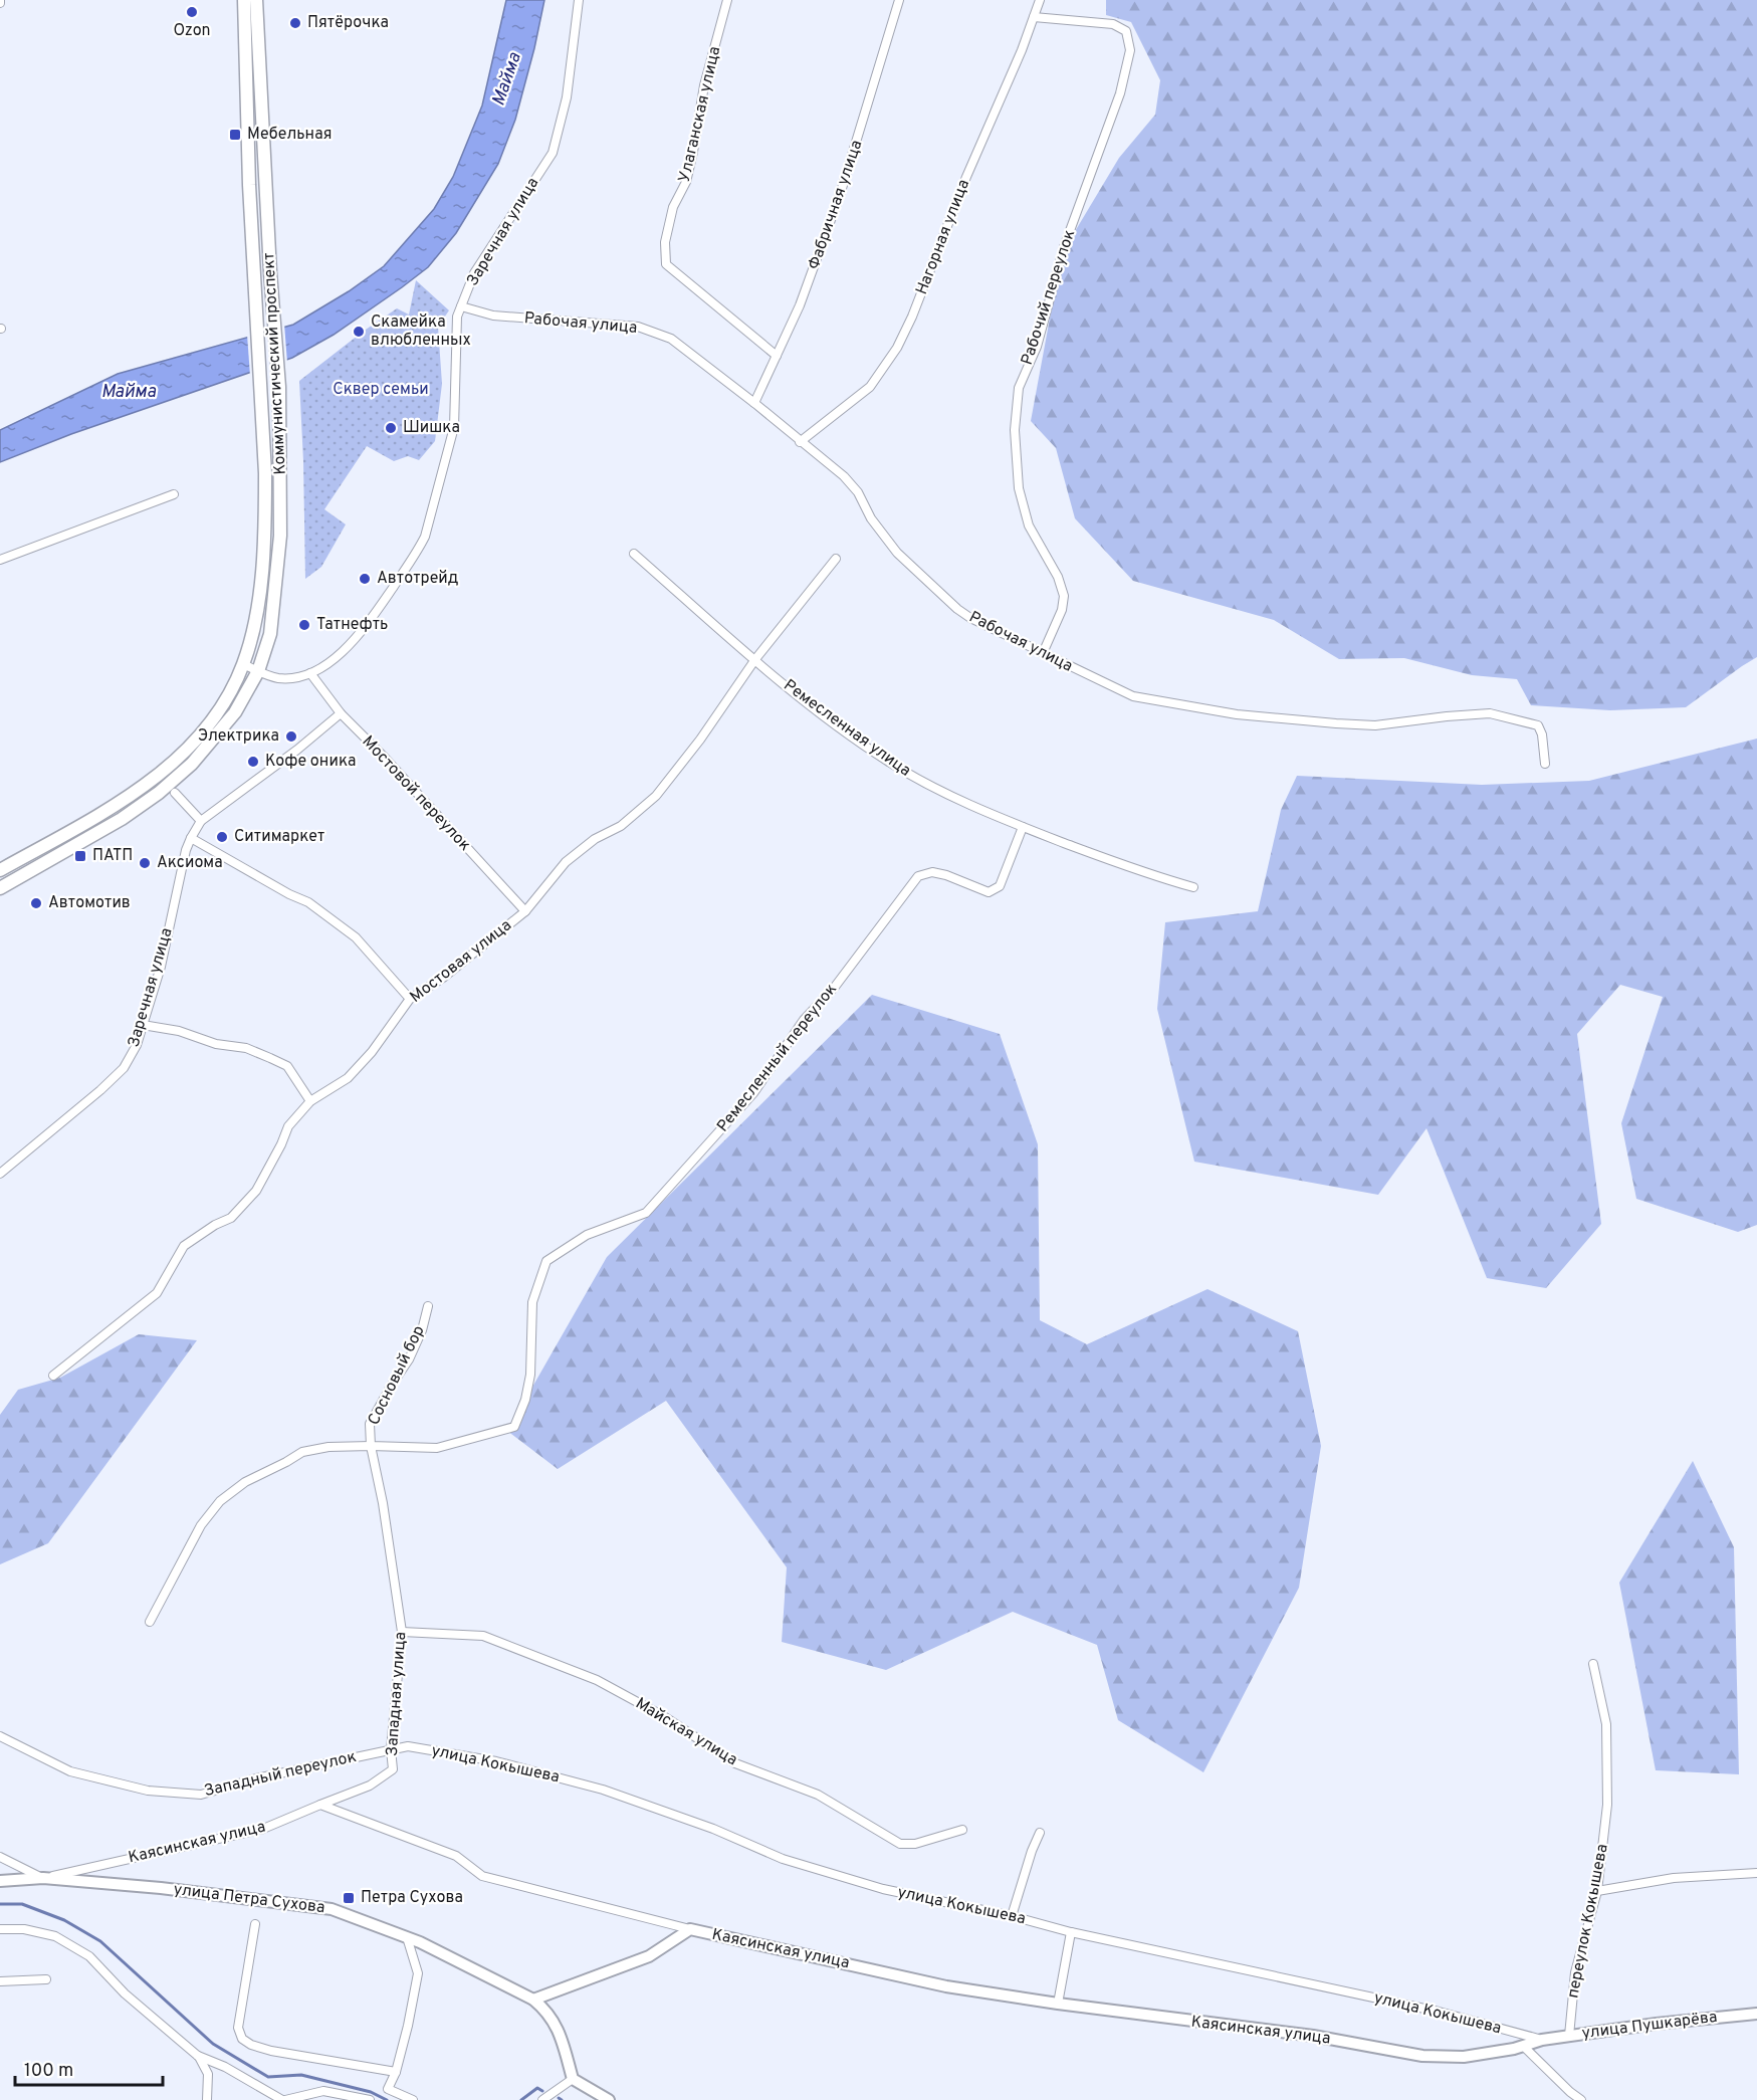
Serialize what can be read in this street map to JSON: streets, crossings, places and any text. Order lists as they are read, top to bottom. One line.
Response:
{"streets":{"main road":["Коммунистический проспект"],"street":["Улаганская улица","Фабричная улица","Заречная улица","Нагорная улица","Рабочий переулок","Рабочая улица","Ремесленная улица","Мостовой переулок","Мостовая улица","Ремесленный переулок","Сосновый бор","Западная улица","Майская улица","улица Кокышева","Западный переулок","Каясинская улица","улица Петра Сухова","переулок Кокышева","улица Пушкарёва"]},"crossings":[["Улаганская улица","Фабричная улица"],["Фабричная улица","Рабочая улица"],["Заречная улица","Рабочая улица"],["Заречная улица","Мостовой переулок"],["Нагорная улица","Рабочий переулок"],["Нагорная улица","Рабочая улица"],["Рабочий переулок","Рабочая улица"],["Ремесленная улица","Мостовая улица"],["Ремесленная улица","Ремесленный переулок"],["Мостовой переулок","Мостовая улица"],["Ремесленный переулок","Сосновый бор"],["Сосновый бор","Западная улица"],["Западная улица","Майская улица"],["Западная улица","улица Кокышева"],["Западная улица","Западный переулок"],["Западная улица","Каясинская улица"],["улица Кокышева","Западный переулок"],["улица Кокышева","Каясинская улица"],["улица Кокышева","улица Пушкарёва"],["Каясинская улица","улица Петра Сухова"],["Каясинская улица","улица Пушкарёва"],["переулок Кокышева","улица Пушкарёва"]],"water":["Майма"],"parks":["Сквер семьи"],"places":{"other":["Ozon","Пятёрочка","Скамейка влюбленных","Шишка","Автотрейд","Татнефть","Электрика","Кофе оника","Ситимаркет","Аксиома","Автомотив"],"transit":["Мебельная","ПАТП","Петра Сухова"]},"scale_bar":"100 m"}
